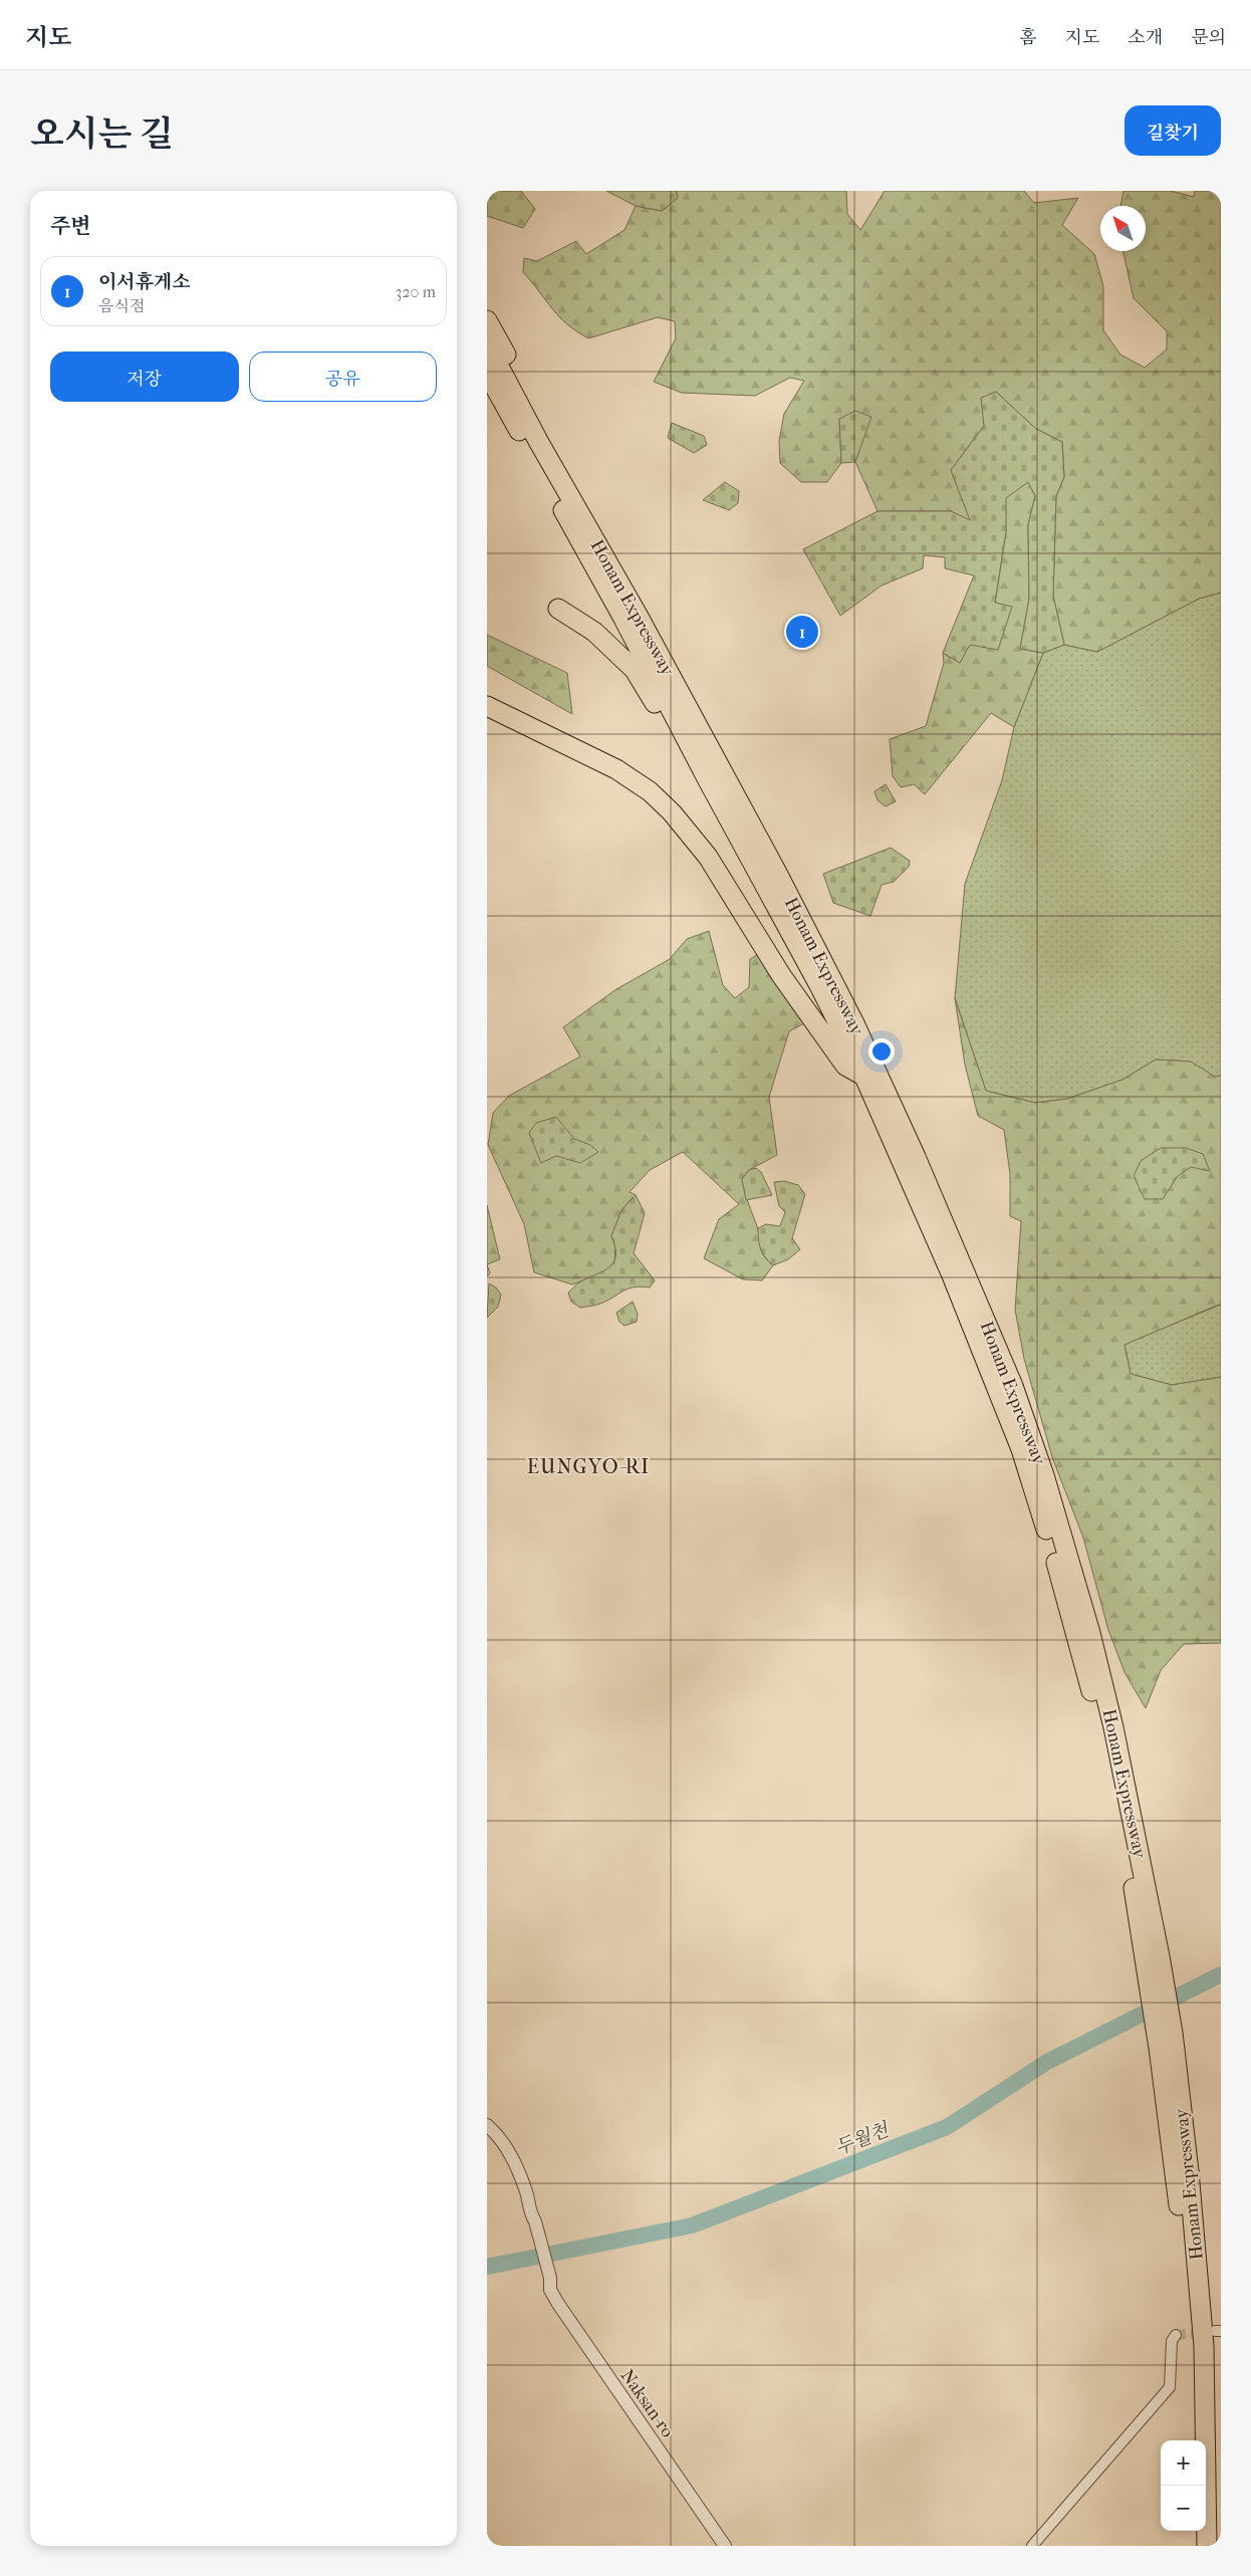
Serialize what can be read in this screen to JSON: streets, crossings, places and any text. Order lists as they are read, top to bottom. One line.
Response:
{"streets":{"highway":["Honam Expressway"],"street":["Naksan-ro"]},"districts":["EUNGYO-RI"],"water":["두월천"],"north":"top left","page":{"header":"지도","nav":["홈","지도","소개","문의"],"title":"오시는 길","buttons":["길찾기",["저장","공유"]],"heading":"주변","list":[{"mark":"1","name":"이서휴게소","note":"음식점","value":"320 m"}],"pins":"1","map_buttons":["+","−"]}}
